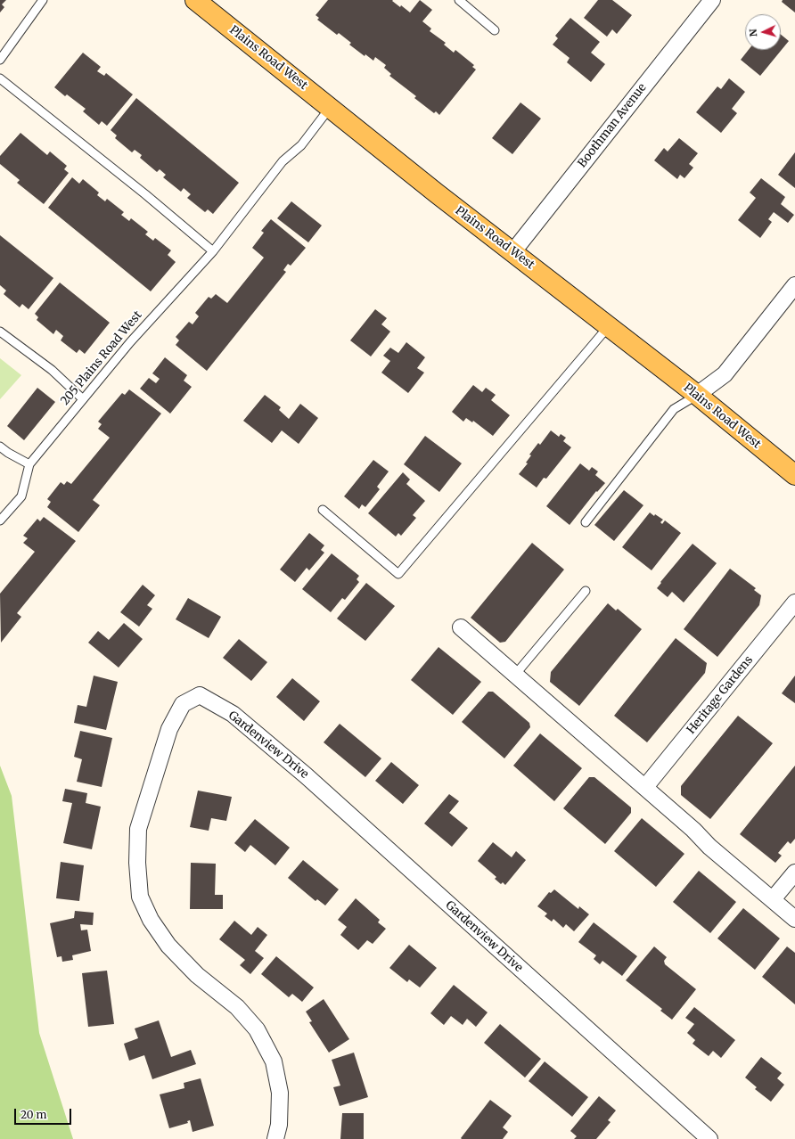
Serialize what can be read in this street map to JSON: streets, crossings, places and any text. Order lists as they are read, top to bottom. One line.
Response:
{"streets":{"main road":["Plains Road West"],"street":["Boothman Avenue","Heritage Gardens","Gardenview Drive"],"lane":["205 Plains Road West"]},"crossings":[["Plains Road West","Boothman Avenue"],["Plains Road West","205 Plains Road West"]],"scale_bar":"20 m","north":"left"}
